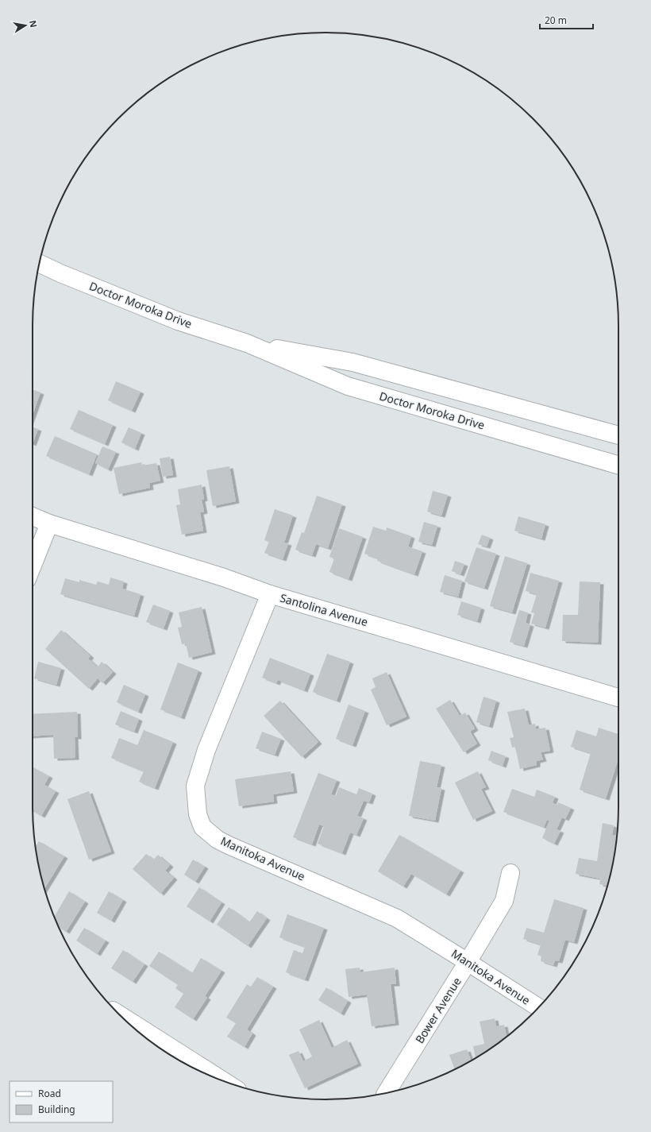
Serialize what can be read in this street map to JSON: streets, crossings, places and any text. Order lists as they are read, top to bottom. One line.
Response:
{"streets":{"street":["Doctor Moroka Drive","Santolina Avenue","Manitoka Avenue","Bower Avenue"]},"crossings":[["Santolina Avenue","Manitoka Avenue"],["Manitoka Avenue","Bower Avenue"]],"legend":["Road","Building"],"scale_bar":"20 m","north":"right"}
